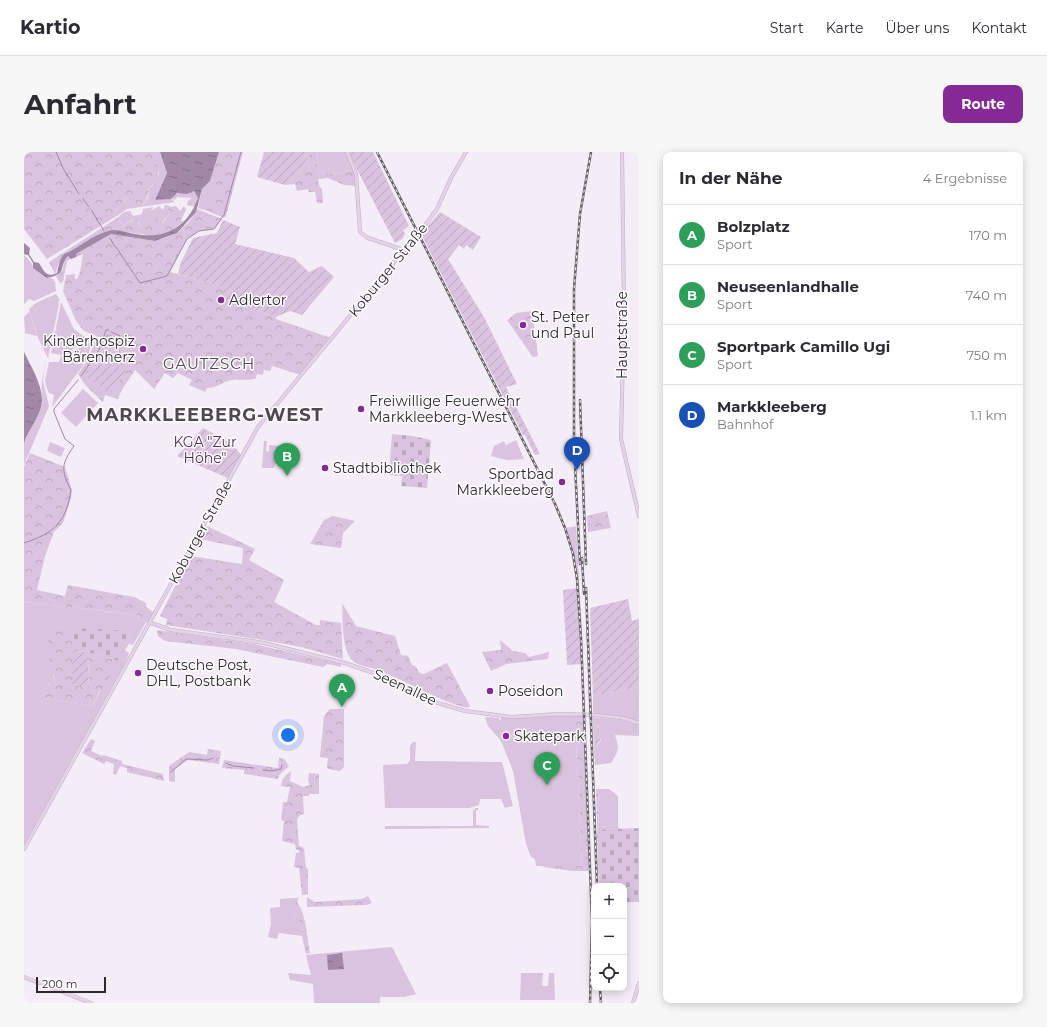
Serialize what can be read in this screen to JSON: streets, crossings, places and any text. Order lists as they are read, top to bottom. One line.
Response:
{"streets":{"main road":["Koburger Straße","Hauptstraße","Seenallee"]},"crossings":[["Koburger Straße","Seenallee"]],"districts":["GAUTZSCH","MARKKLEEBERG-WEST"],"parks":["KGA \"Zur Höhe\""],"places":["Adlertor","St. Peter und Paul","Kinderhospiz Bärenherz","Freiwillige Feuerwehr Markkleeberg-West","Stadtbibliothek","Sportbad Markkleeberg","Deutsche Post, DHL, Postbank","Poseidon","Skatepark"],"scale_bar":"200 m","page":{"header":"Kartio","nav":["Start","Karte","Über uns","Kontakt"],"buttons":"Route","title":"Anfahrt","heading":["In der Nähe","4 Ergebnisse"],"list":[{"mark":"A","name":"Bolzplatz","note":"Sport","value":"170 m"},{"mark":"B","name":"Neuseenlandhalle","note":"Sport","value":"740 m"},{"mark":"C","name":"Sportpark Camillo Ugi","note":"Sport","value":"750 m"},{"mark":"D","name":"Markkleeberg","note":"Bahnhof","value":"1.1 km"}],"pins":["D","B","A","C"],"map_buttons":["+","−"],"scale":"200 m"}}
